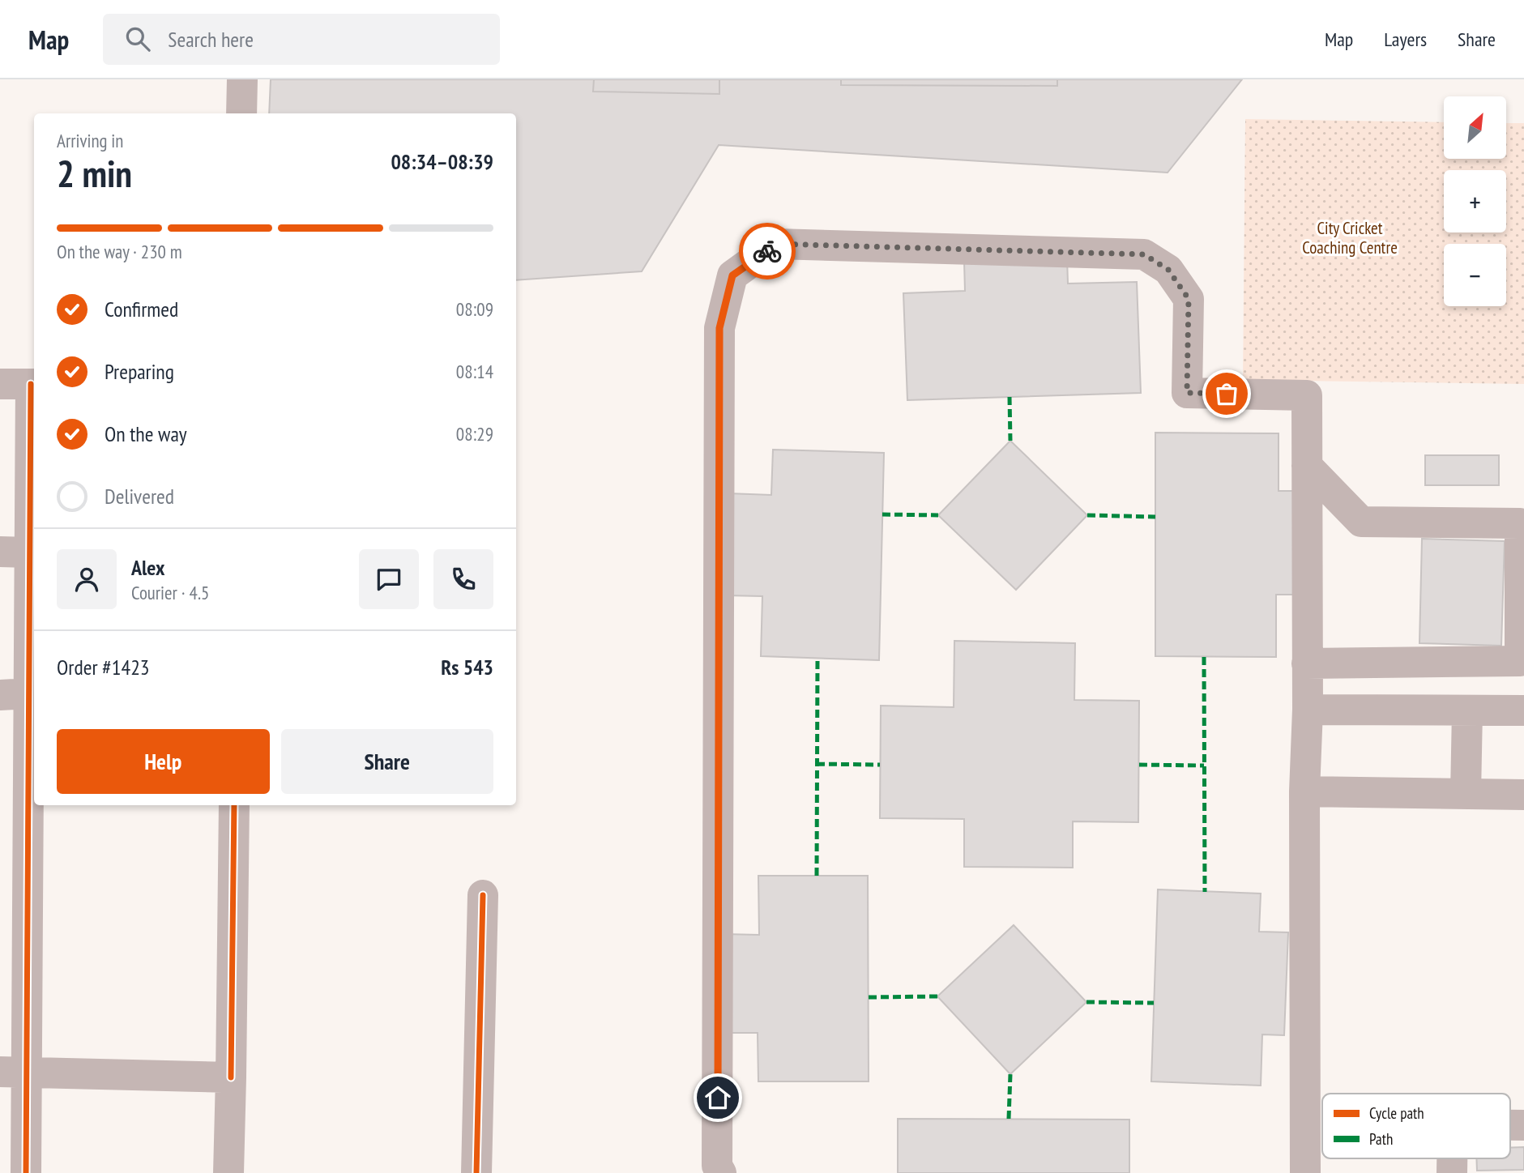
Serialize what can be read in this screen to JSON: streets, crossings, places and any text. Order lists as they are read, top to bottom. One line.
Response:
{"parks":["City Cricket Coaching Centre"],"legend":["Cycle path","Path"],"north":"top right","page":{"header":"Map","search":"Search here","nav":["Map","Layers","Share"],"map_buttons":["+","−"],"heading":["2 min","Arriving in","08:34–08:39"],"panel":["Alex","Courier · 4.5","Order #1423","Rs 543"],"bar":"On the way · 230 m","list":[["Confirmed","08:09"],["Preparing","08:14"],["On the way","08:29"],"Delivered"],"buttons":["Help","Share"]}}
